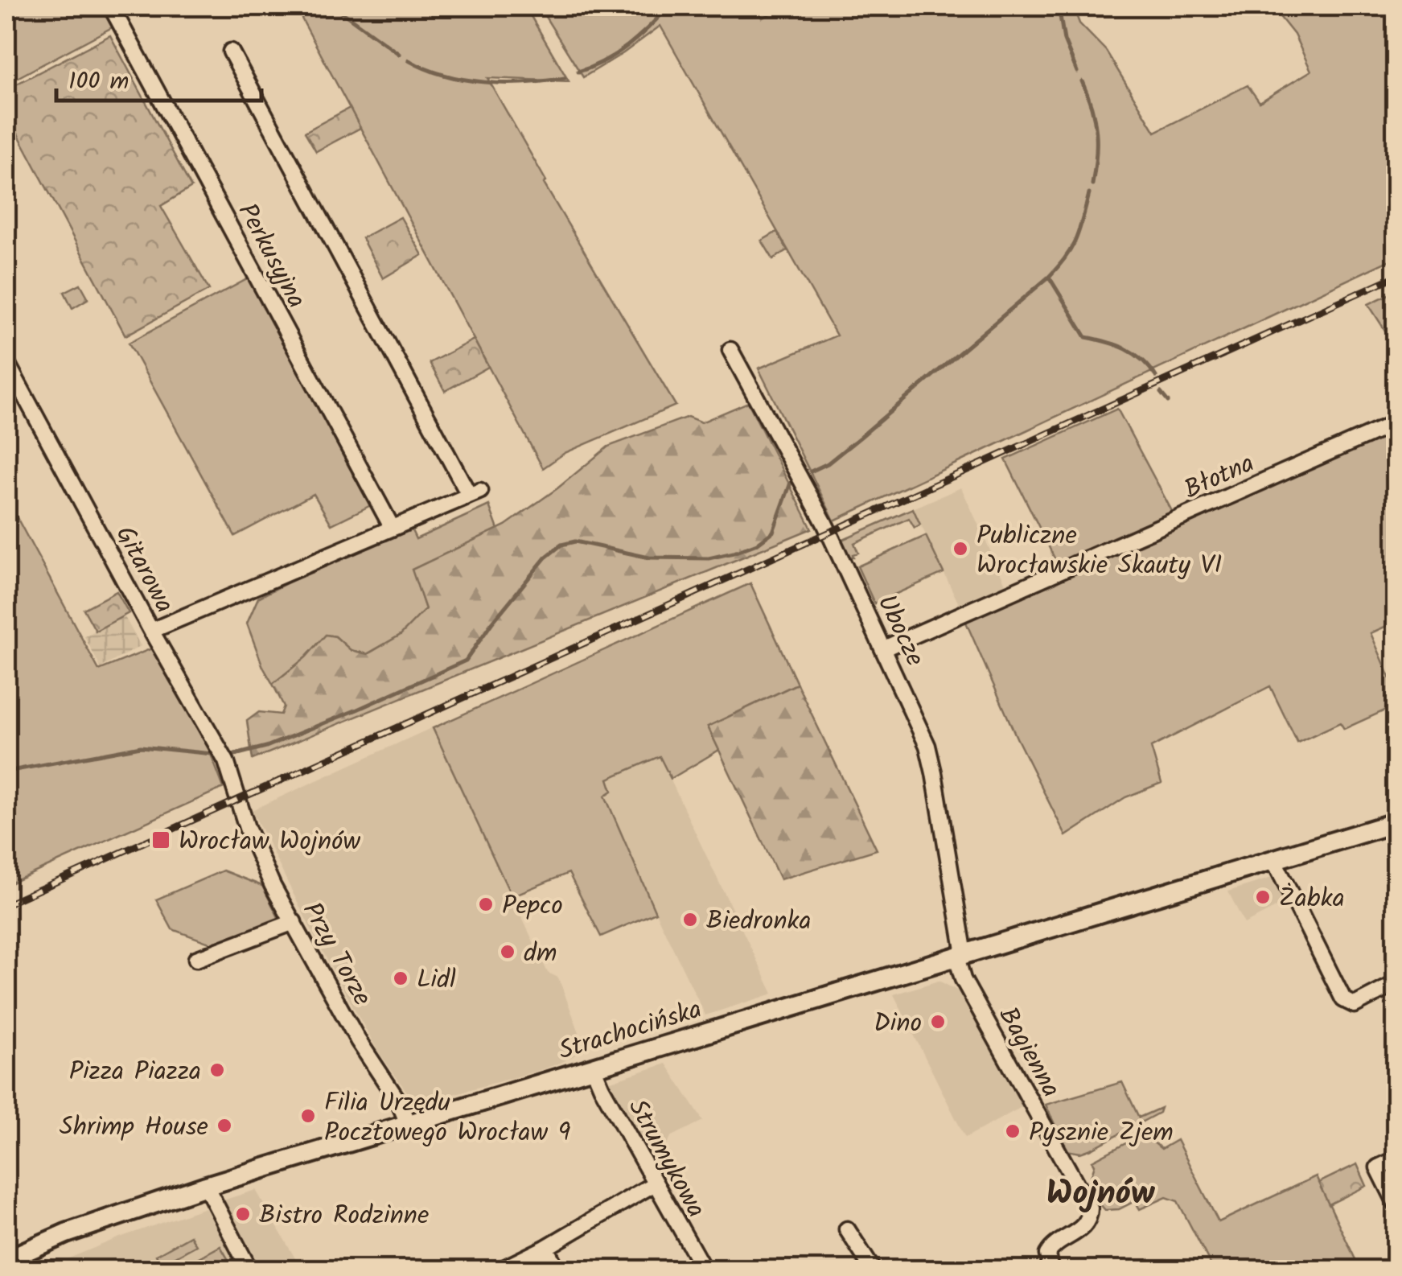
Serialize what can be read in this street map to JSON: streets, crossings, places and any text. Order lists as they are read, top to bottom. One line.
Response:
{"streets":{"main road":["Strachocińska"],"street":["Perkusyjna","Błotna","Gitarowa","Ubocze","Przy Torze","Bagienna","Strumykowa"]},"crossings":[["Błotna","Ubocze"],["Gitarowa","Przy Torze"],["Ubocze","Strachocińska"],["Ubocze","Bagienna"],["Przy Torze","Strachocińska"],["Strachocińska","Bagienna"],["Strachocińska","Strumykowa"]],"districts":["Wojnów"],"places":{"other":["Publiczne Wrocławskie Skauty VI","Żabka","Pepco","Biedronka","dm","Lidl","Dino","Pizza Piazza","Filia Urzędu Pocztowego Wrocław 9","Shrimp House","Pysznie Zjem","Bistro Rodzinne"],"transit":["Wrocław Wojnów"]},"scale_bar":"100 m"}
